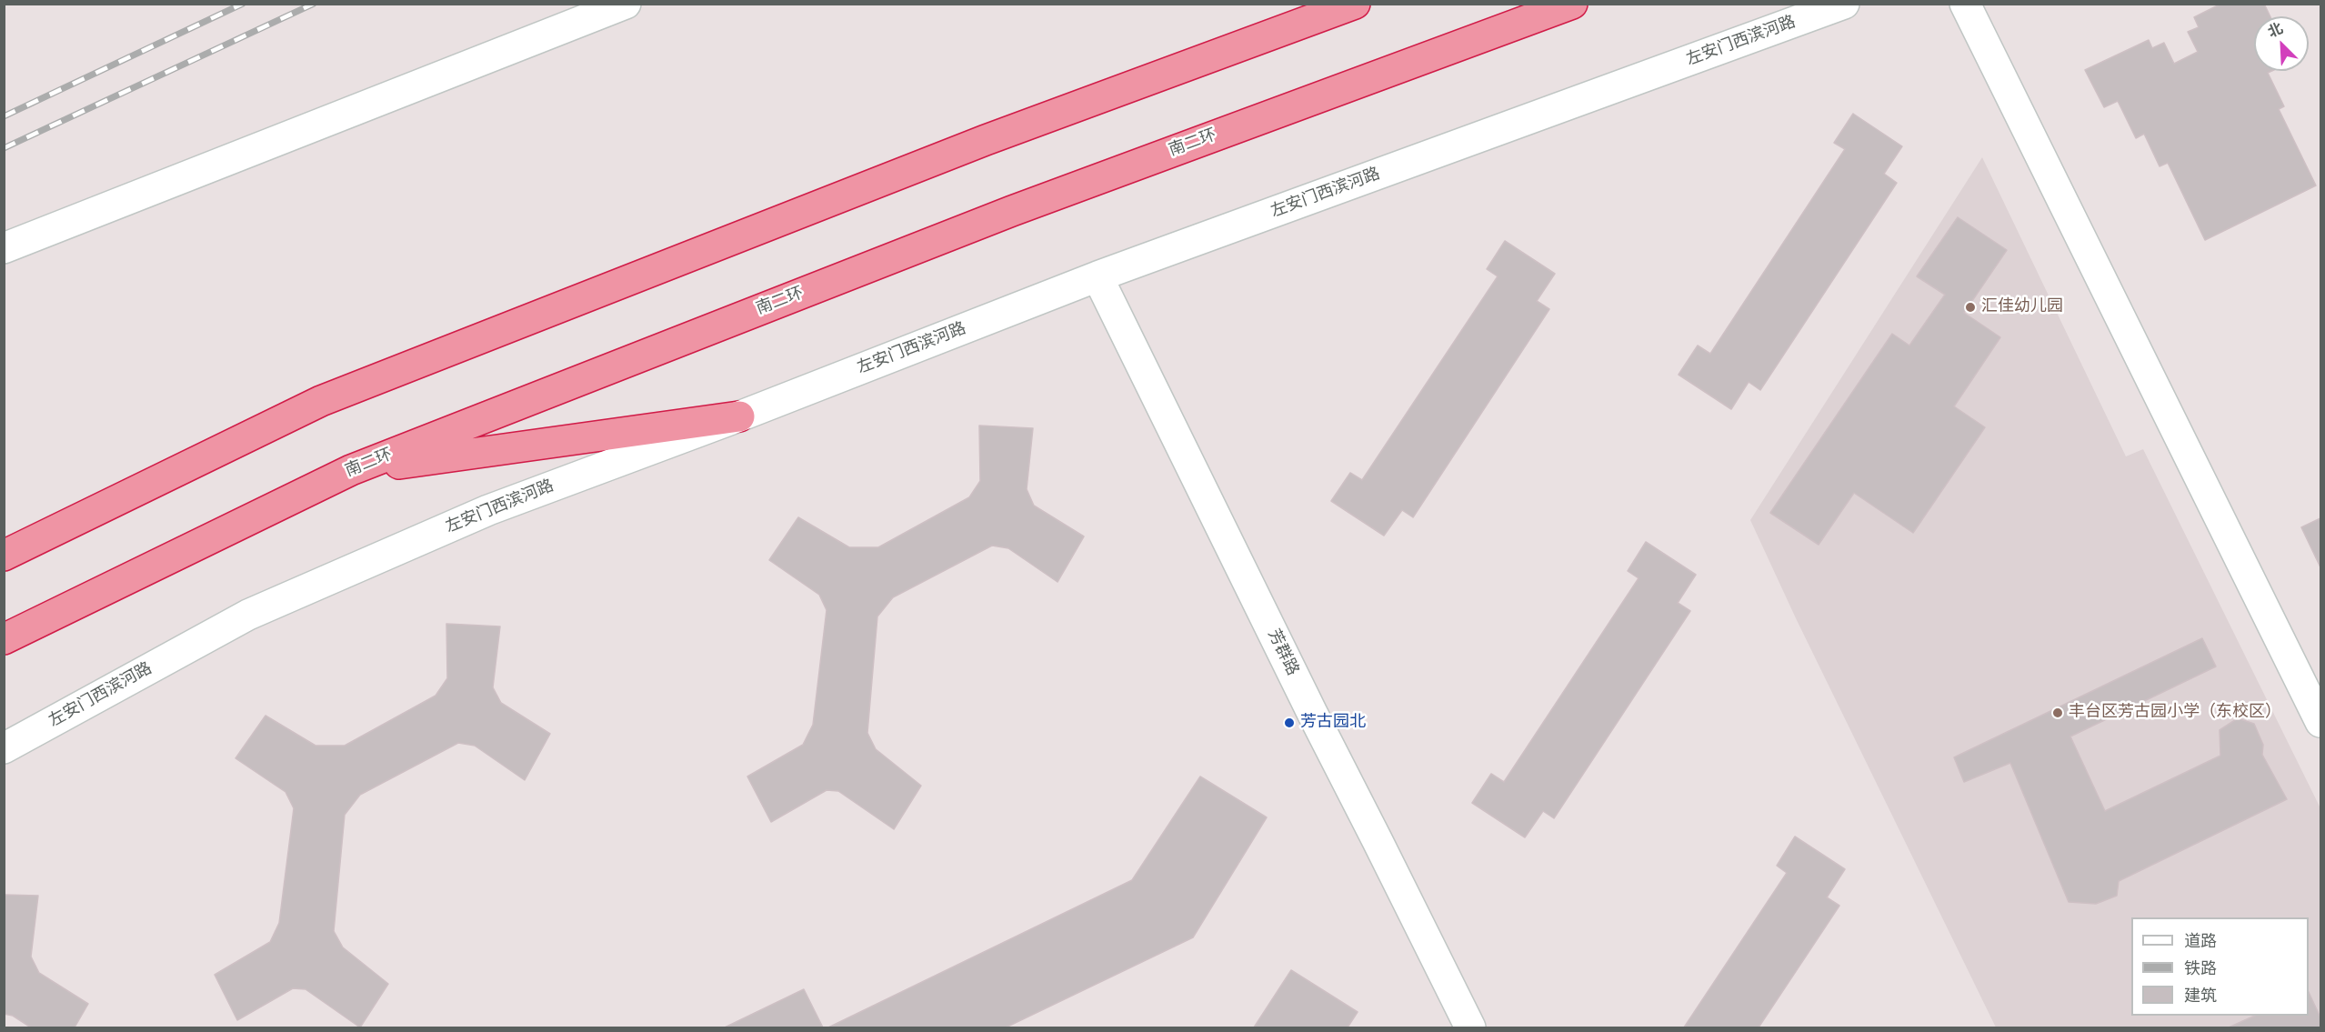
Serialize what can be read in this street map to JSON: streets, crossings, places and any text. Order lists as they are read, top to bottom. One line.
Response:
{"streets":{"highway":["南二环"],"street":["左安门西滨河路","芳群路"]},"crossings":[["左安门西滨河路","芳群路"]],"places":["汇佳幼儿园","丰台区芳古园小学（东校区）","芳古园北"],"legend":["道路","铁路","建筑"],"north":"top left"}
